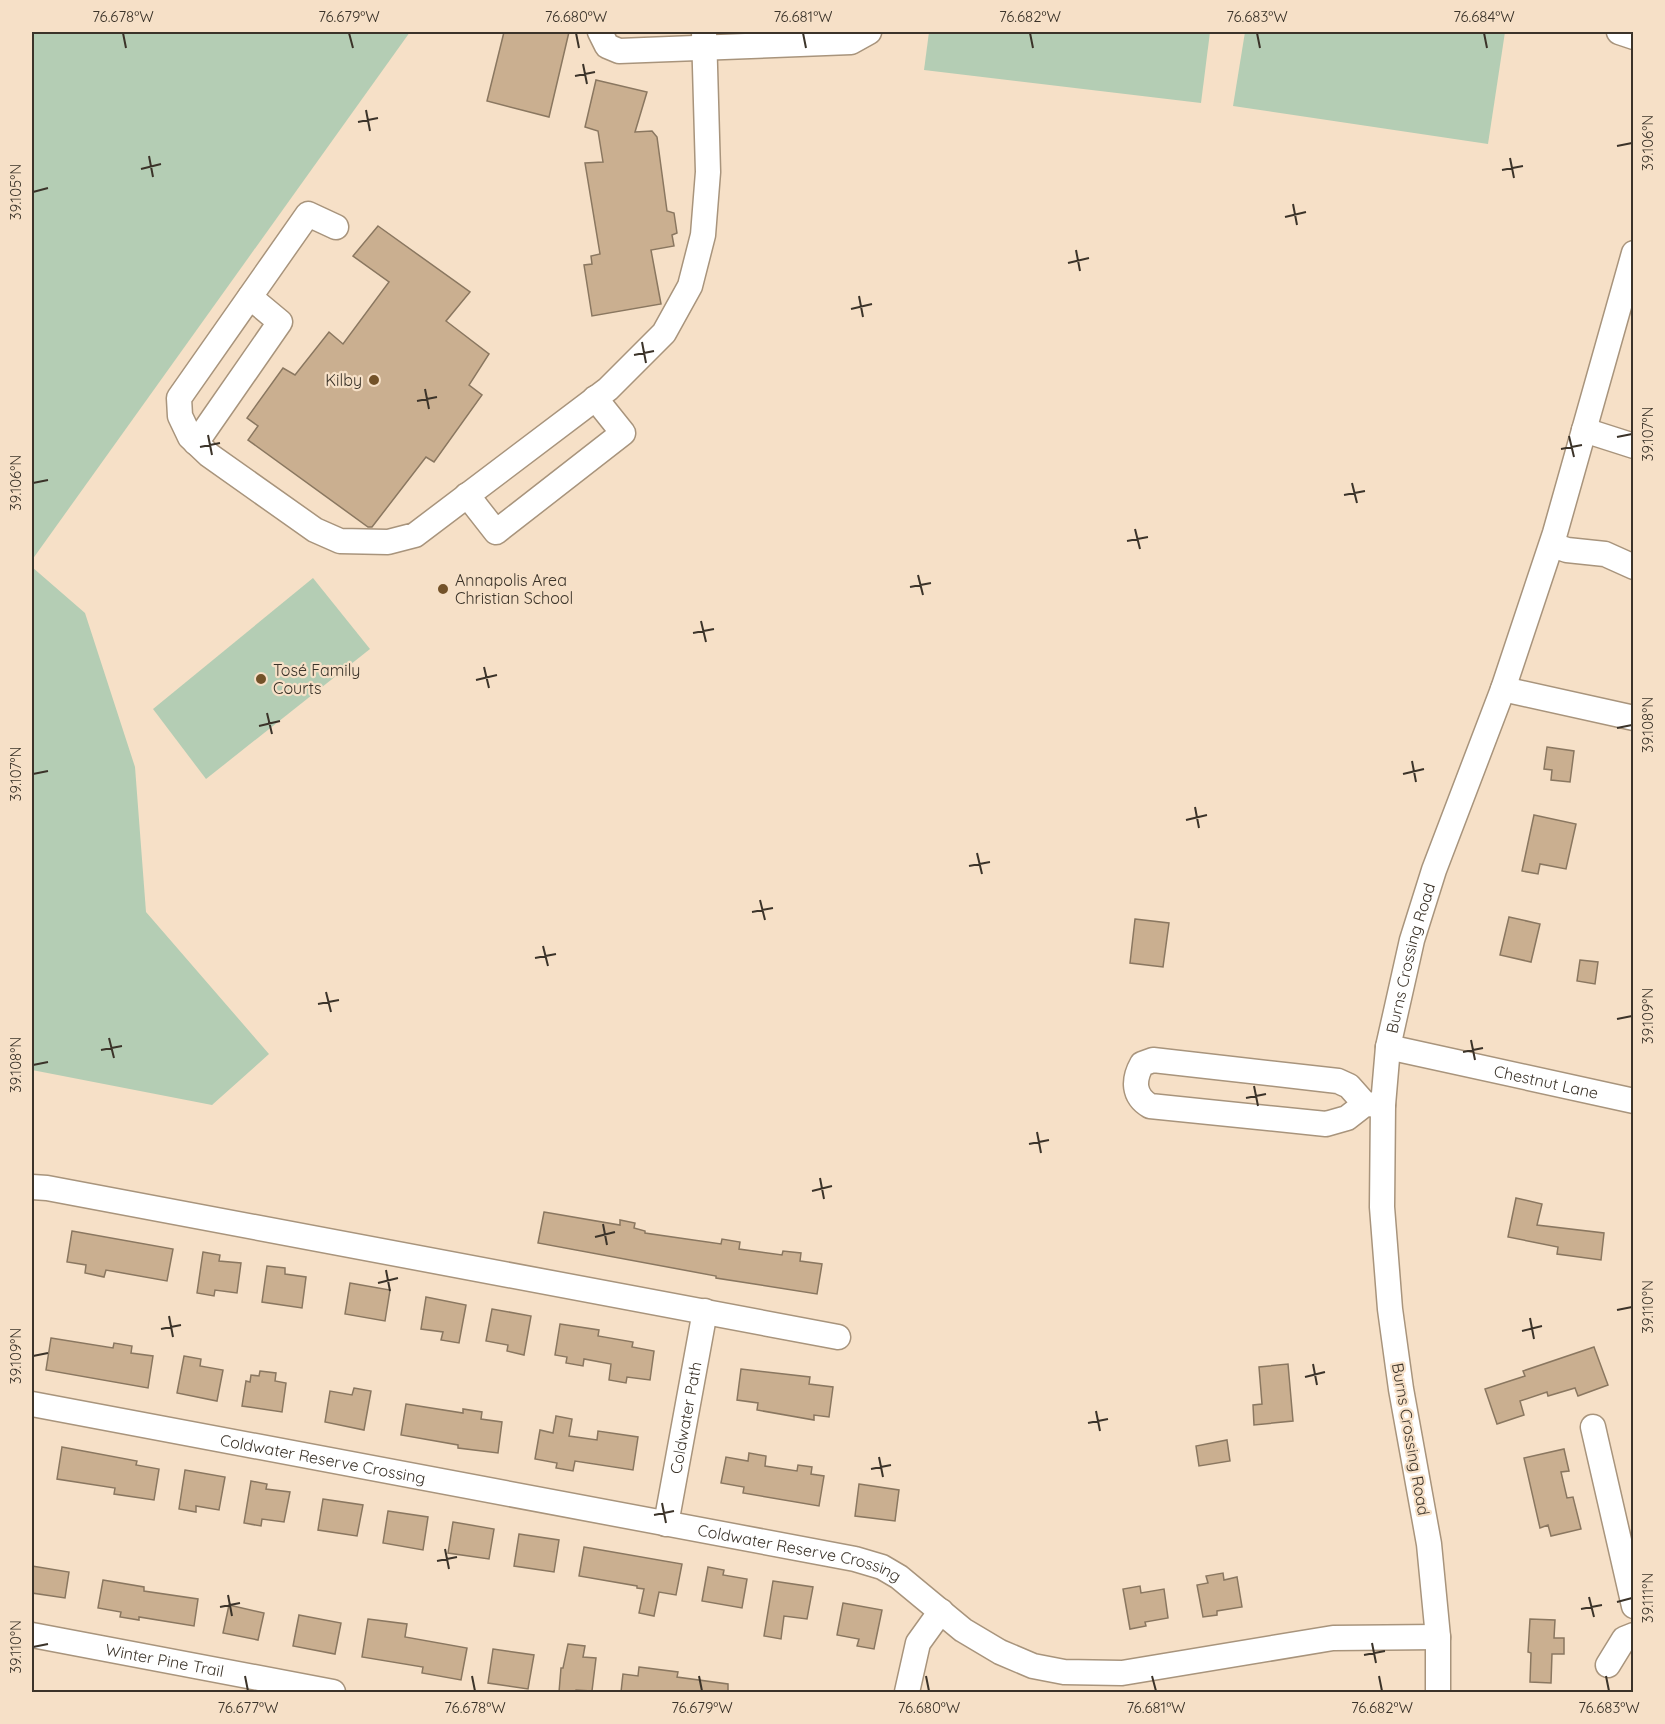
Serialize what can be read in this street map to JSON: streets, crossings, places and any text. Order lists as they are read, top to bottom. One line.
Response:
{"streets":{"street":["Burns Crossing Road","Chestnut Lane","Coldwater Path","Coldwater Reserve Crossing","Winter Pine Trail"]},"crossings":[["Burns Crossing Road","Chestnut Lane"],["Burns Crossing Road","Coldwater Reserve Crossing"],["Coldwater Path","Coldwater Reserve Crossing"]],"places":["Kilby","Annapolis Area Christian School","Tosé Family Courts"],"coordinates":["76.678°W","76.679°W","76.680°W","76.681°W","76.682°W","76.683°W","76.684°W","39.106°N","39.105°N","39.107°N","39.108°N","39.109°N","39.110°N","39.111°N","76.677°W"]}
